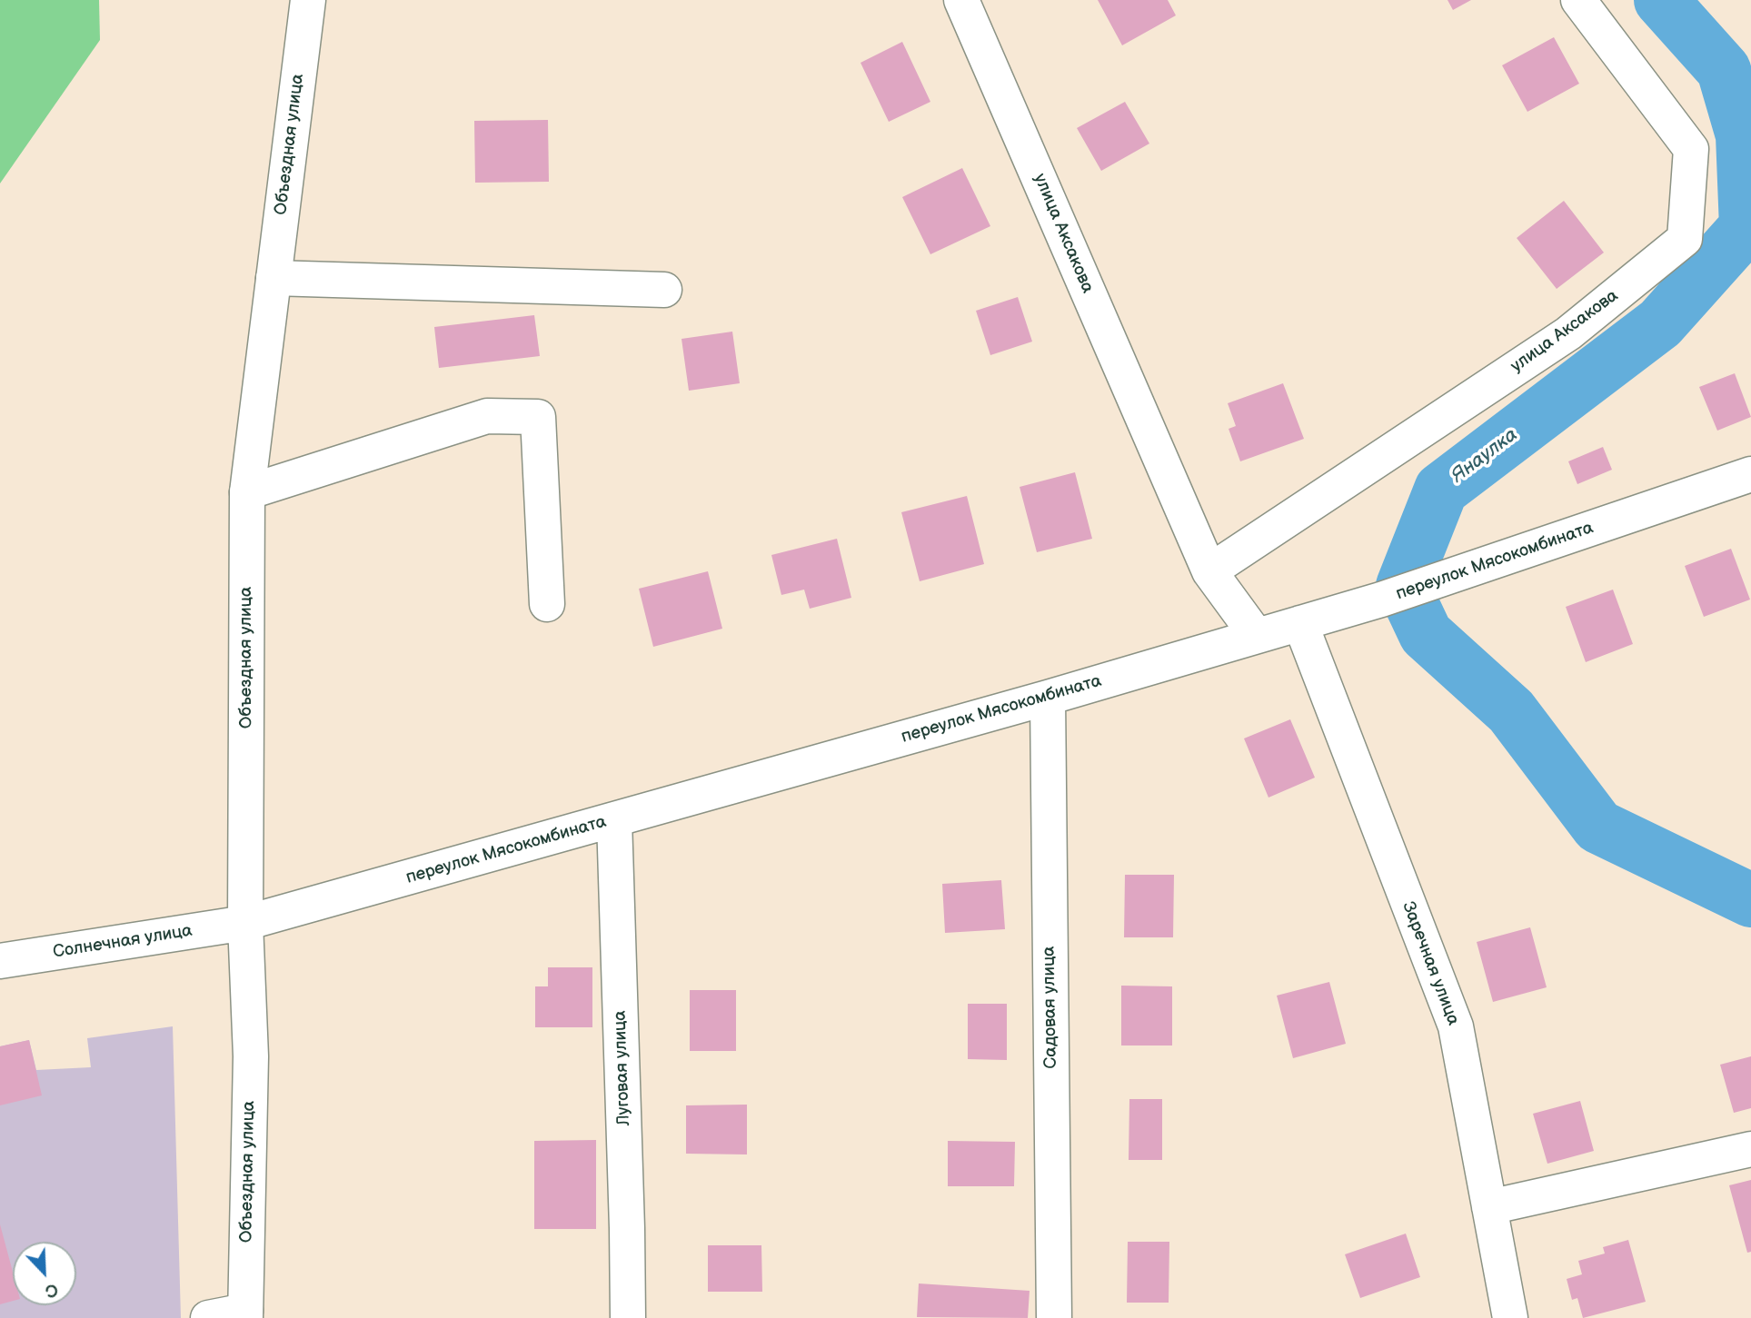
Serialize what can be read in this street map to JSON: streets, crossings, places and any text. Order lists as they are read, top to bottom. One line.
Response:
{"streets":{"street":["Объездная улица","улица Аксакова","переулок Мясокомбината","Солнечная улица","Заречная улица","Садовая улица","Луговая улица"]},"crossings":[["Объездная улица","переулок Мясокомбината"],["Объездная улица","Солнечная улица"],["улица Аксакова","переулок Мясокомбината"],["переулок Мясокомбината","Солнечная улица"],["переулок Мясокомбината","Заречная улица"],["переулок Мясокомбината","Садовая улица"],["переулок Мясокомбината","Луговая улица"]],"water":["Янаулка"],"north":"bottom right"}
